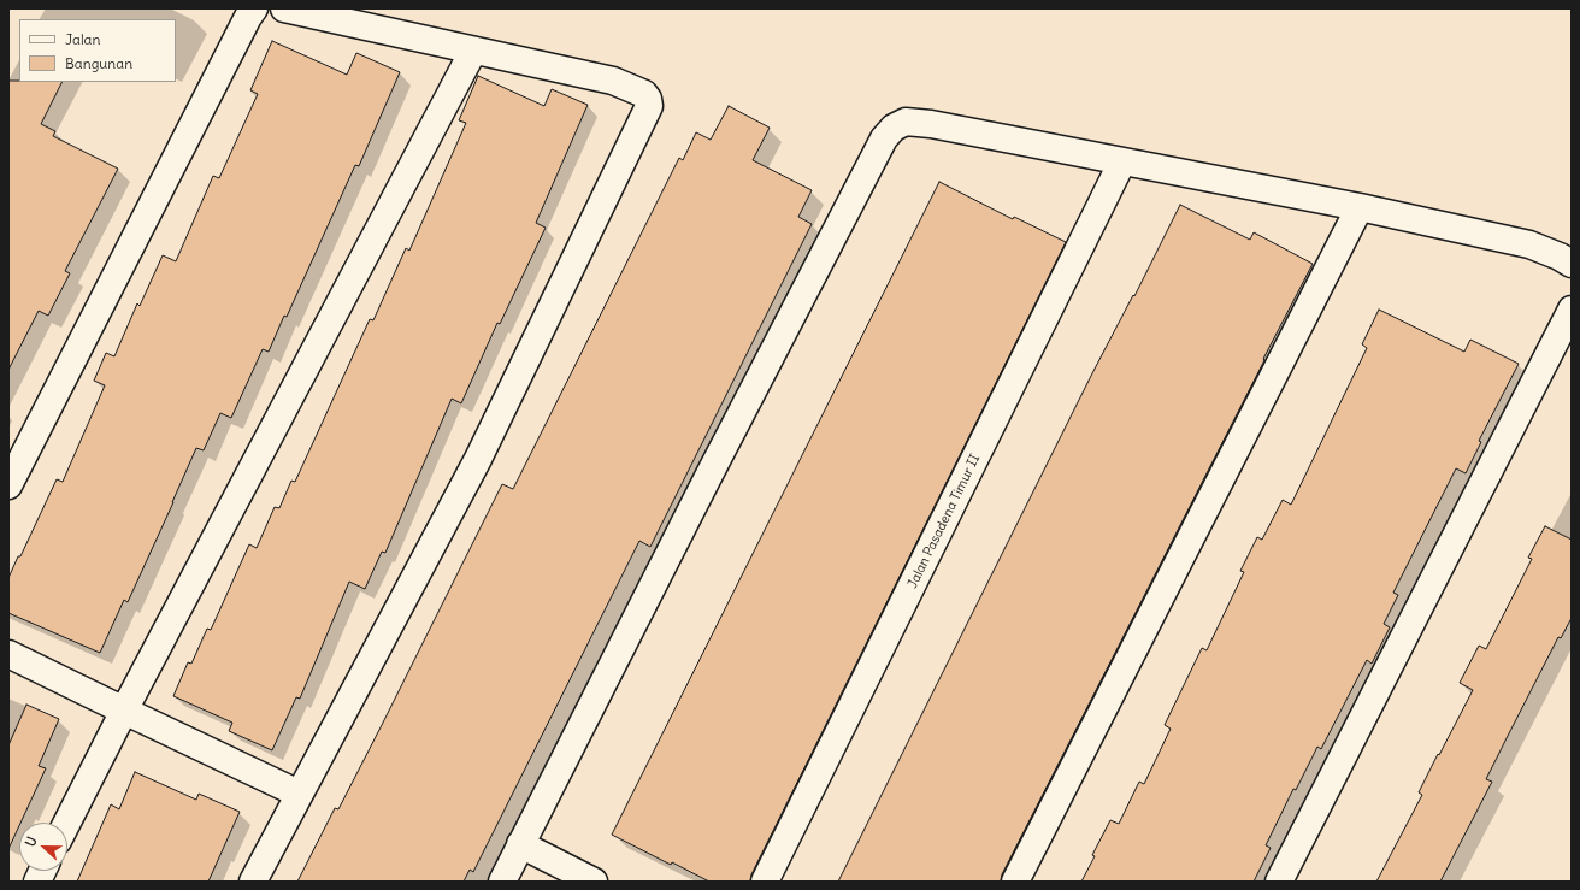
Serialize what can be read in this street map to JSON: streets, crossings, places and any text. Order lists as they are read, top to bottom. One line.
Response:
{"streets":{"street":["Jalan Pasadena Timur II"]},"legend":["Jalan","Bangunan"],"north":"left"}
